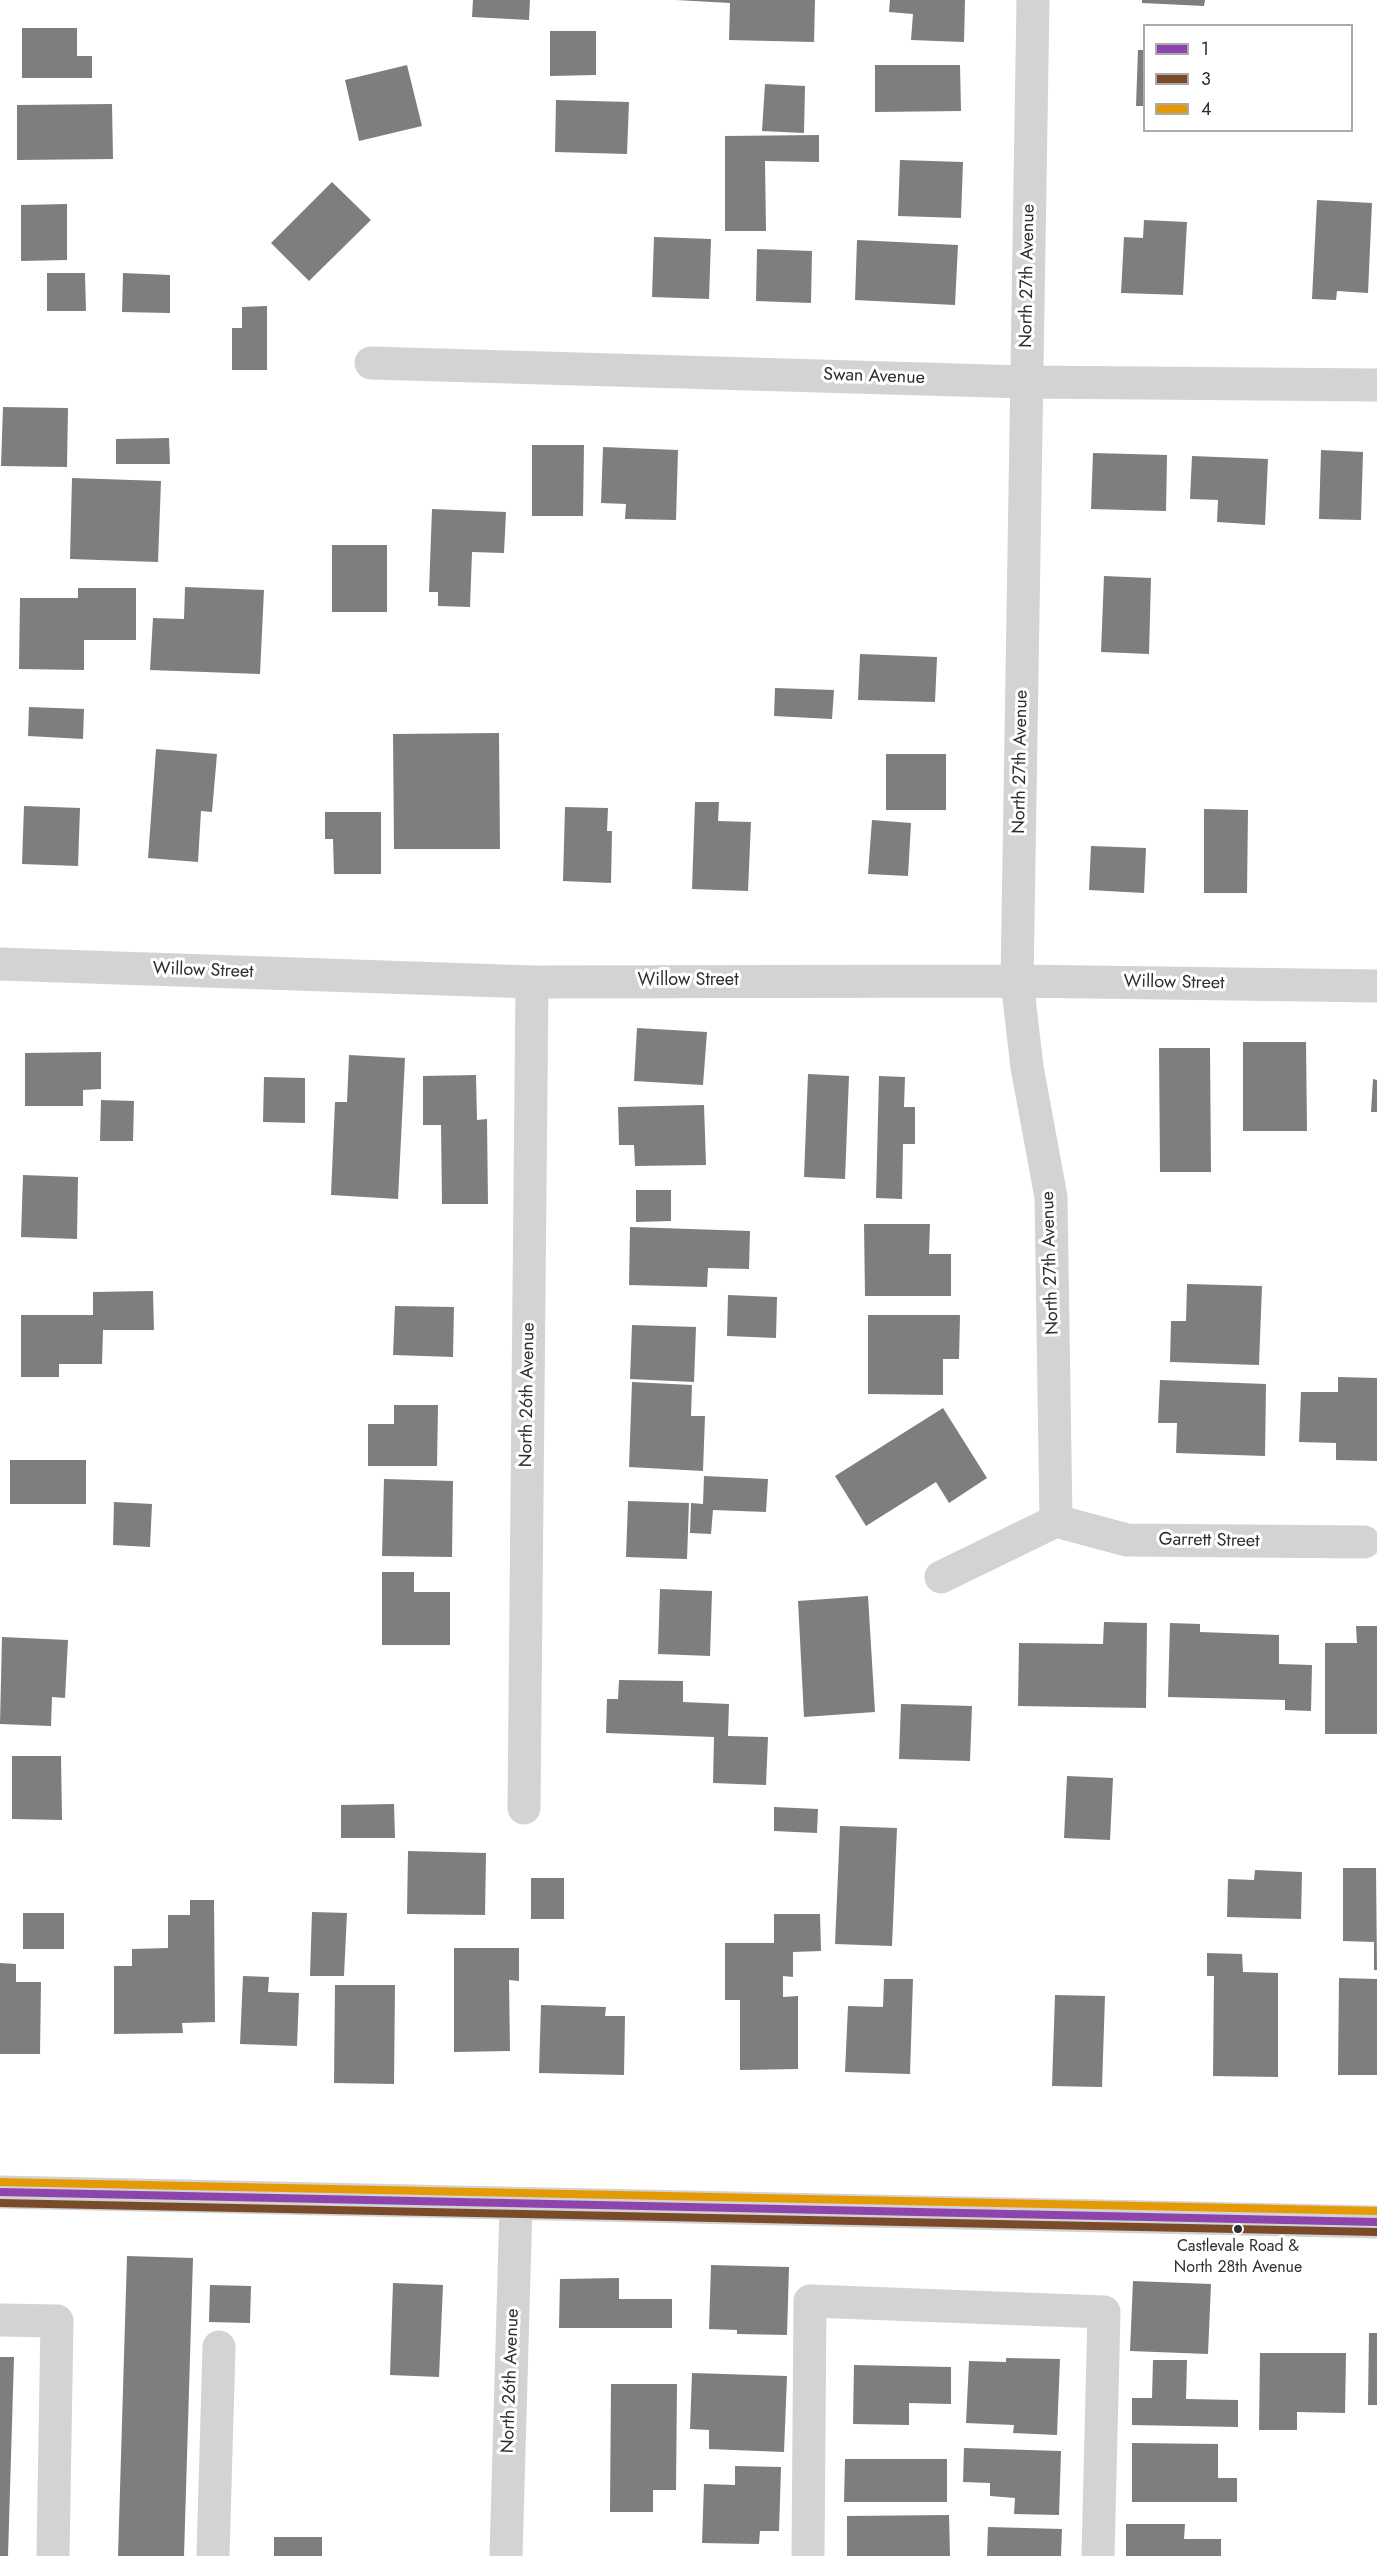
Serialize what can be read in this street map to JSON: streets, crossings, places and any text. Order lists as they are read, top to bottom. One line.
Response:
{"streets":{"street":["North 27th Avenue","Swan Avenue","Willow Street","North 26th Avenue","Garrett Street"]},"crossings":[["North 27th Avenue","Swan Avenue"],["North 27th Avenue","Willow Street"],["North 27th Avenue","Garrett Street"],["Willow Street","North 26th Avenue"]],"places":["Castlevale Road & North 28th Avenue"],"lines":["transit line 4","transit line 1","transit line 3"],"legend":["1","3","4"]}
